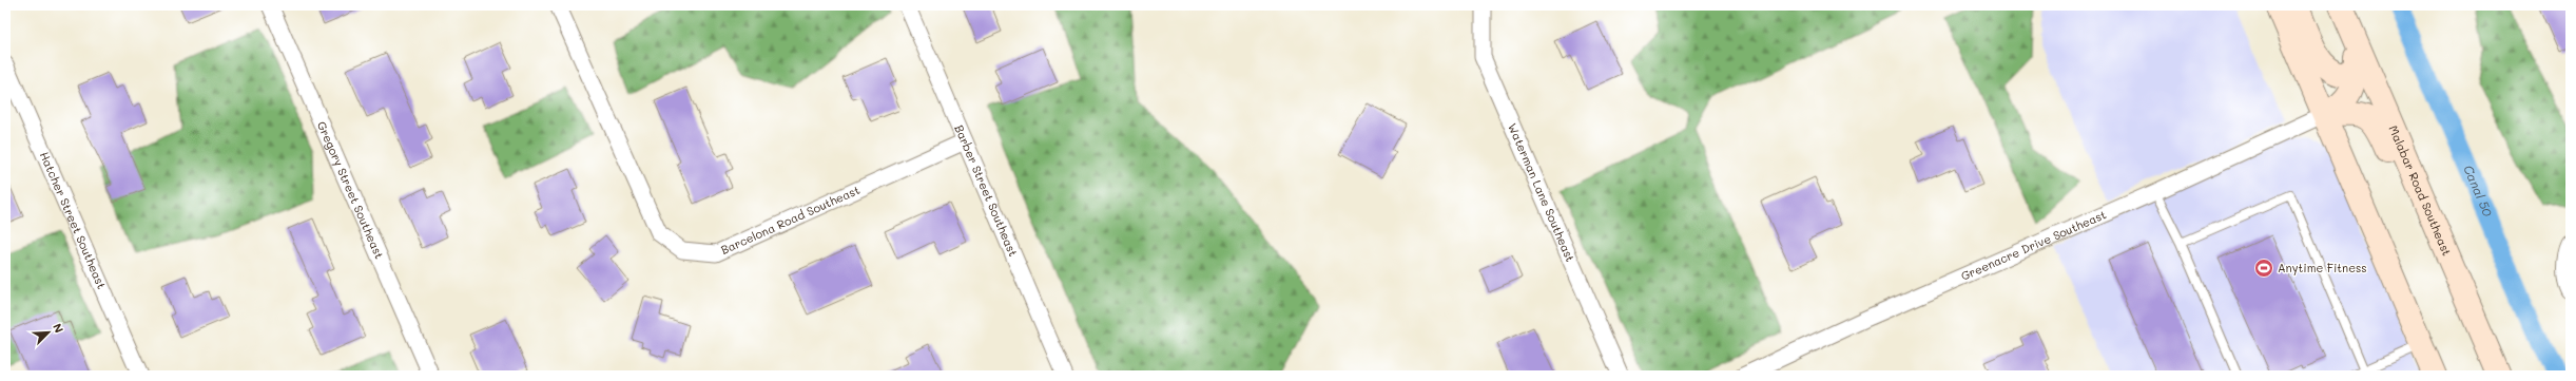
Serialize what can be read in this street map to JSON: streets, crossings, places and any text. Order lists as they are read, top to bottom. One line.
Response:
{"streets":{"main road":["Malabar Road Southeast"],"street":["Gregory Street Southeast","Barber Street Southeast","Waterman Lane Southeast","Barcelona Road Southeast","Hatcher Street Southeast","Greenacre Drive Southeast"]},"crossings":[["Barber Street Southeast","Barcelona Road Southeast"]],"water":["Canal 50"],"places":{"sports":["Anytime Fitness"]},"north":"top right"}
